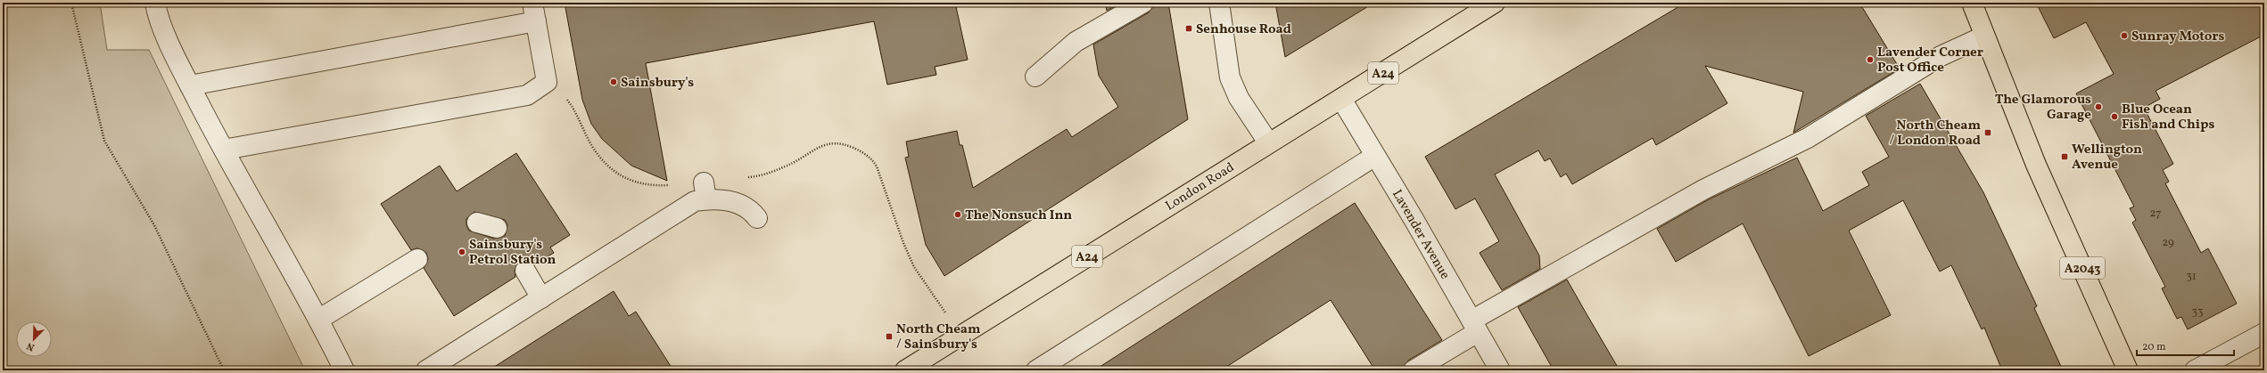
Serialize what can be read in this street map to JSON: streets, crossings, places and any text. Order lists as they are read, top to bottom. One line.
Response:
{"streets":{"main road":["A24","London Road","A2043"],"street":["Lavender Avenue"]},"crossings":[["London Road","Lavender Avenue"]],"places":{"transit":["Senhouse Road","North Cheam / London Road","Wellington Avenue","North Cheam / Sainsbury's"],"other":["Sunray Motors","Lavender Corner Post Office","Sainsbury's","The Glamorous Garage","Blue Ocean Fish and Chips","The Nonsuch Inn","Sainsbury's Petrol Station"]},"house_numbers":["27","29","31","33"],"scale_bar":"20 m","north":"bottom left"}
